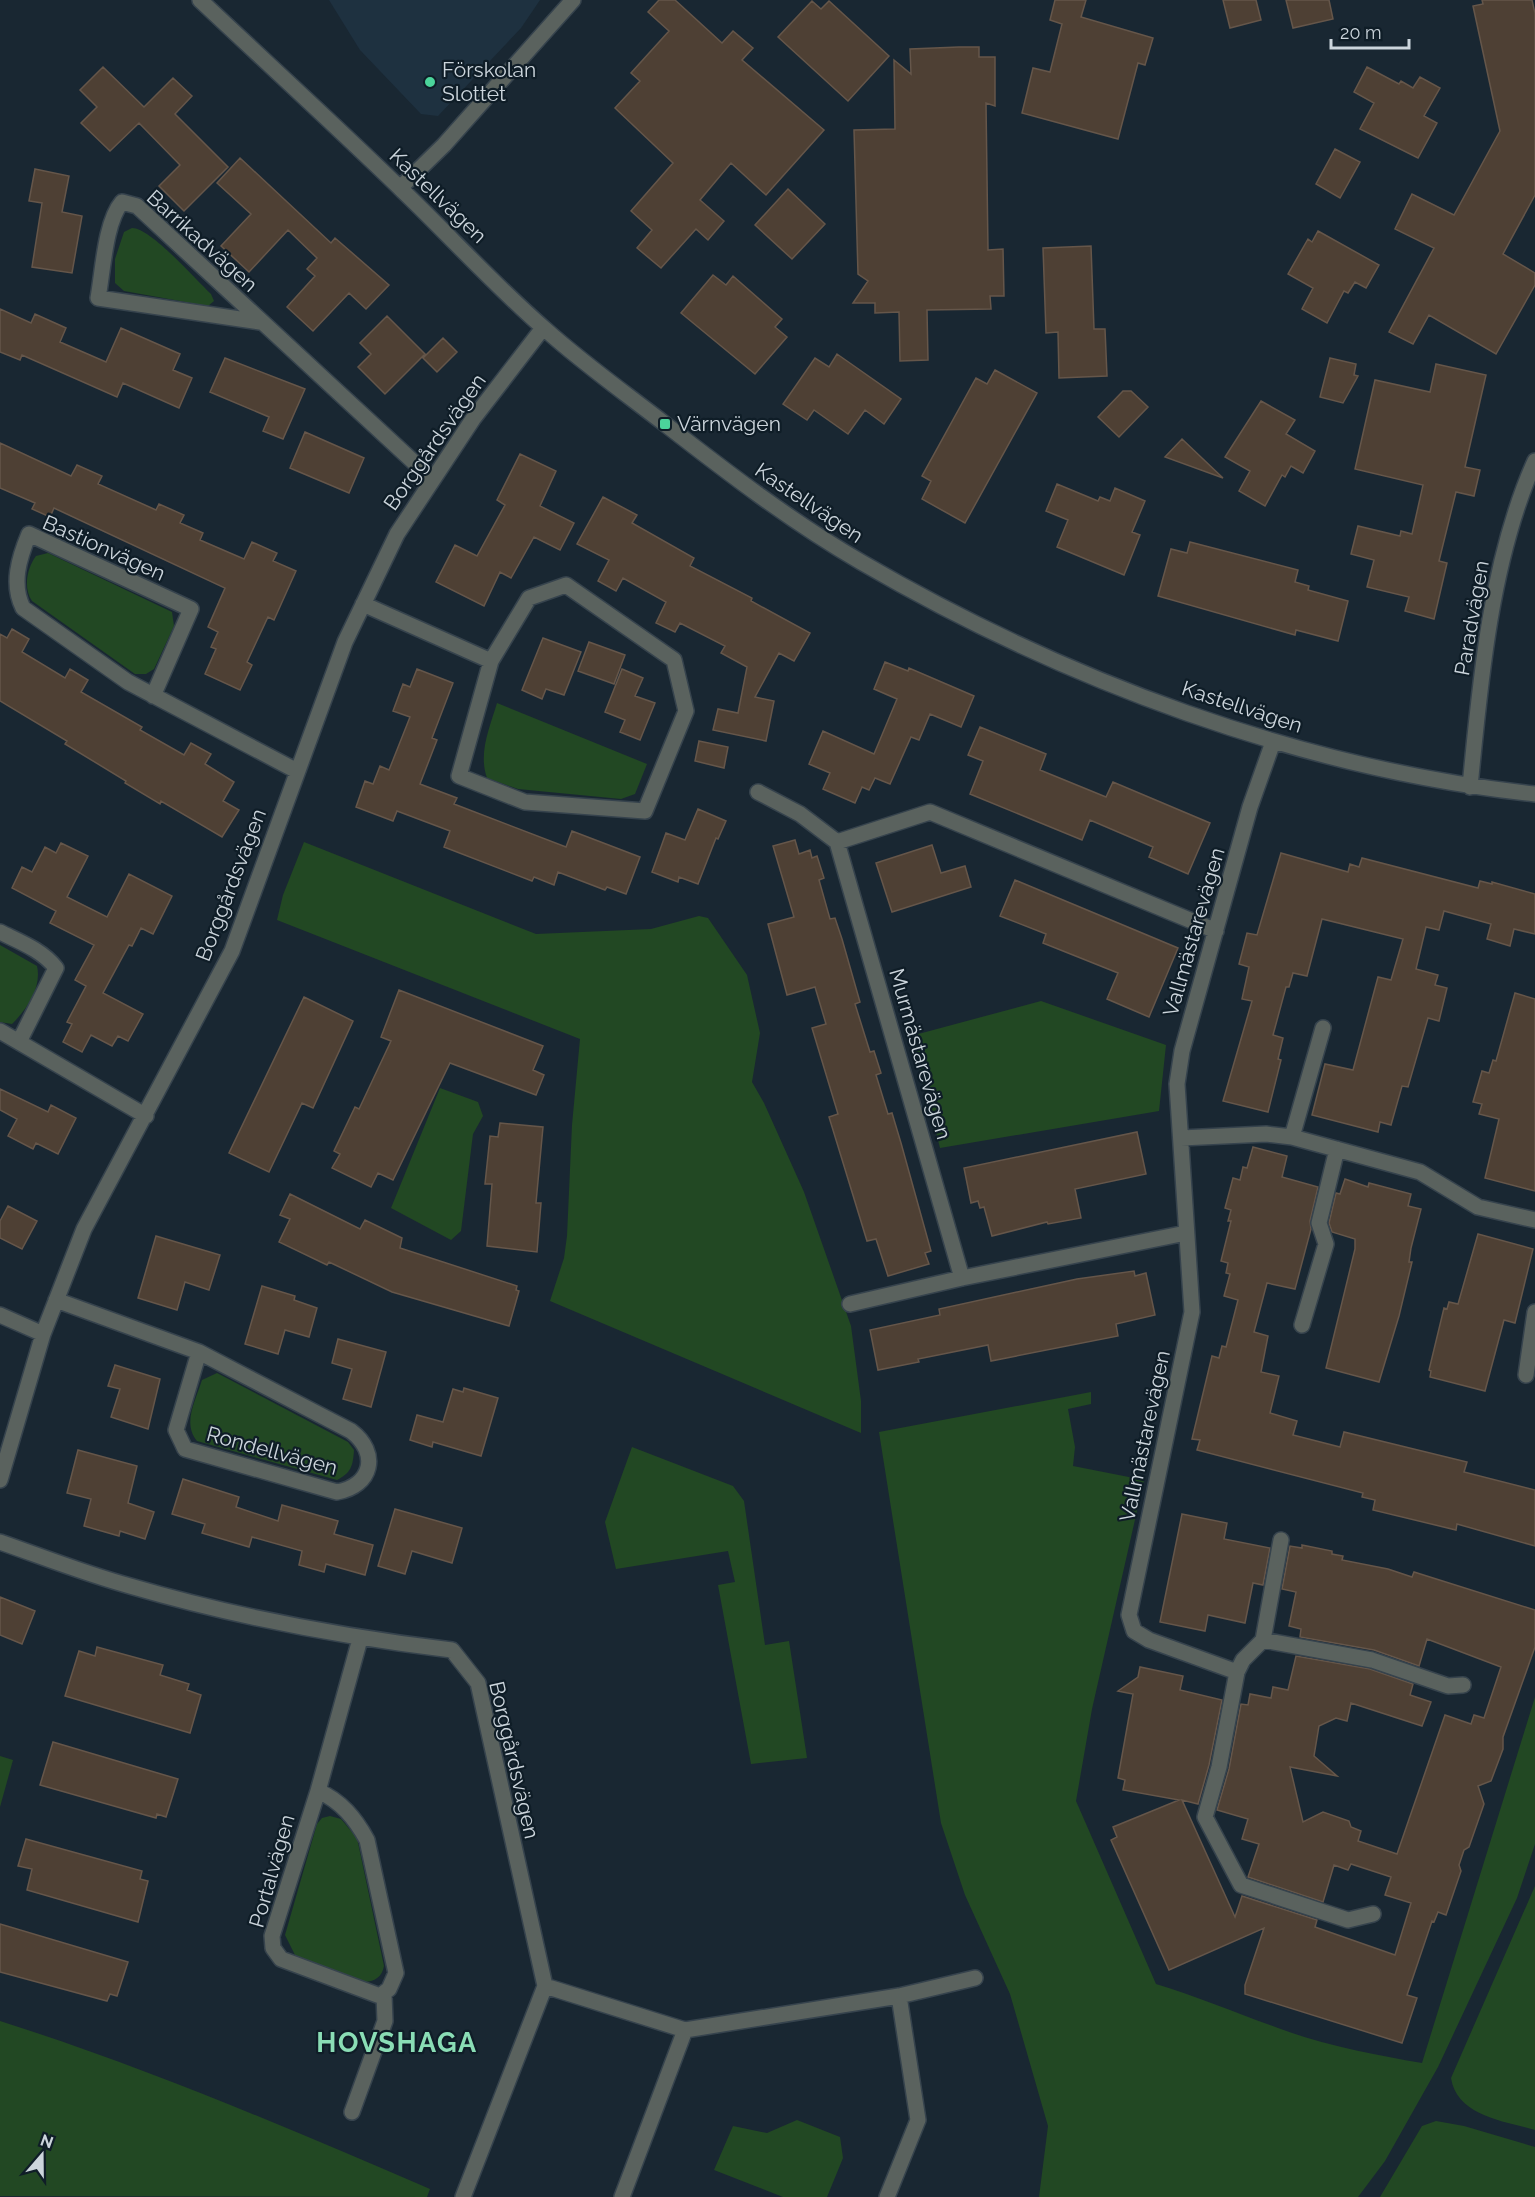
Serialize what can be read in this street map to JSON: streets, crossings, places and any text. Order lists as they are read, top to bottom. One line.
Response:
{"streets":{"street":["Kastellvägen","Barrikadvägen","Borggårdsvägen","Bastionvägen","Paradvägen","Vallmästarevägen","Murmästarevägen","Rondellvägen","Portalvägen"]},"crossings":[["Kastellvägen","Borggårdsvägen"],["Kastellvägen","Paradvägen"],["Kastellvägen","Vallmästarevägen"],["Barrikadvägen","Borggårdsvägen"],["Borggårdsvägen","Bastionvägen"],["Borggårdsvägen","Rondellvägen"],["Borggårdsvägen","Portalvägen"]],"districts":["HOVSHAGA"],"places":{"other":["Förskolan Slottet"],"transit":["Värnvägen"]},"scale_bar":"20 m","north":"top"}
